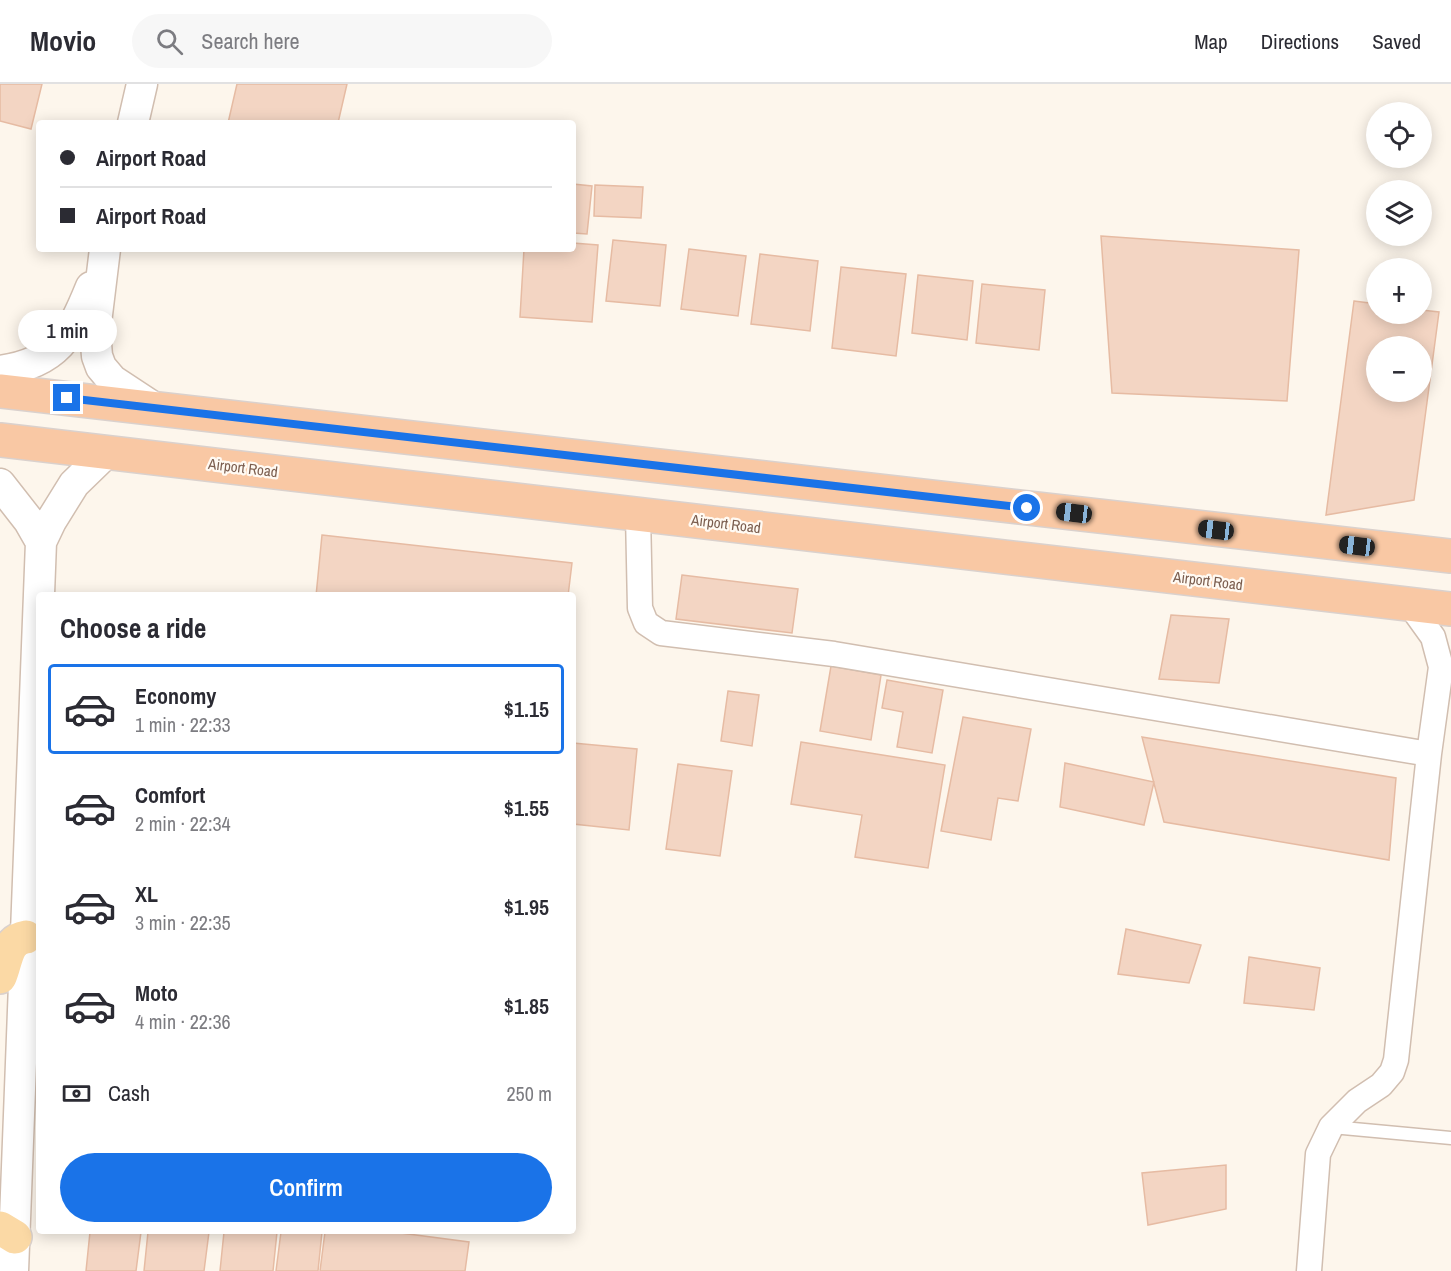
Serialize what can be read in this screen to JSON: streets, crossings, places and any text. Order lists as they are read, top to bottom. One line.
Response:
{"streets":{"highway":["Airport Road"]},"page":{"header":"Movio","search":"Search here","nav":["Map","Directions","Saved"],"map_buttons":["+","−"],"banner":["Airport Road","Airport Road"],"bubble":"1 min","heading":"Choose a ride","list":[{"name":"Economy","note":"1 min · 22:33","value":"$1.15"},{"name":"Comfort","note":"2 min · 22:34","value":"$1.55"},{"name":"XL","note":"3 min · 22:35","value":"$1.95"},{"name":"Moto","note":"4 min · 22:36","value":"$1.85"}],"pay":["Cash","250 m"],"buttons":"Confirm"}}
